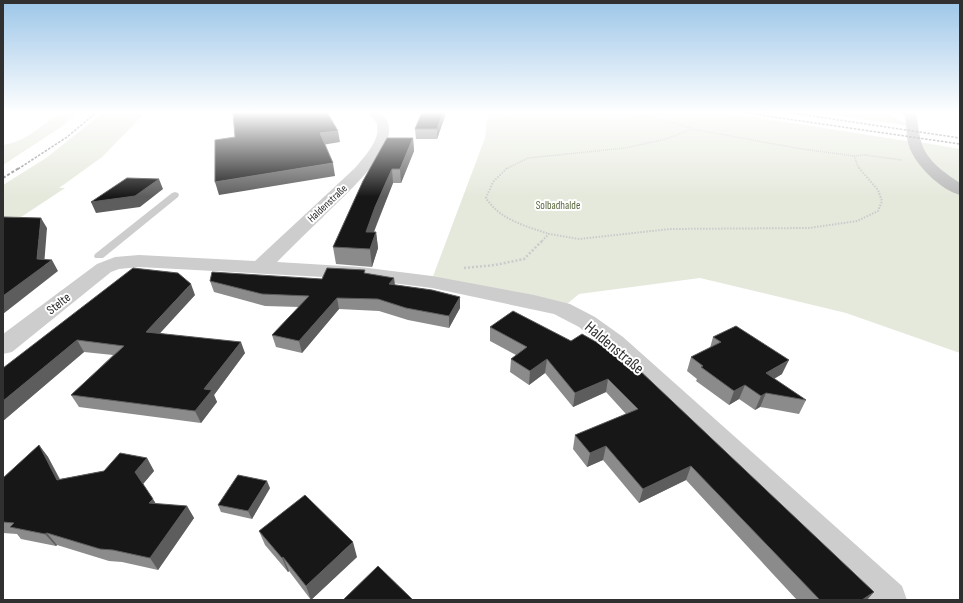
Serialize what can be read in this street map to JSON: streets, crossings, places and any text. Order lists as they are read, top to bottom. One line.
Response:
{"streets":{"street":["Haldenstraße","Stelte"]},"crossings":[["Haldenstraße","Stelte"]],"parks":["Solbadhalde"]}
